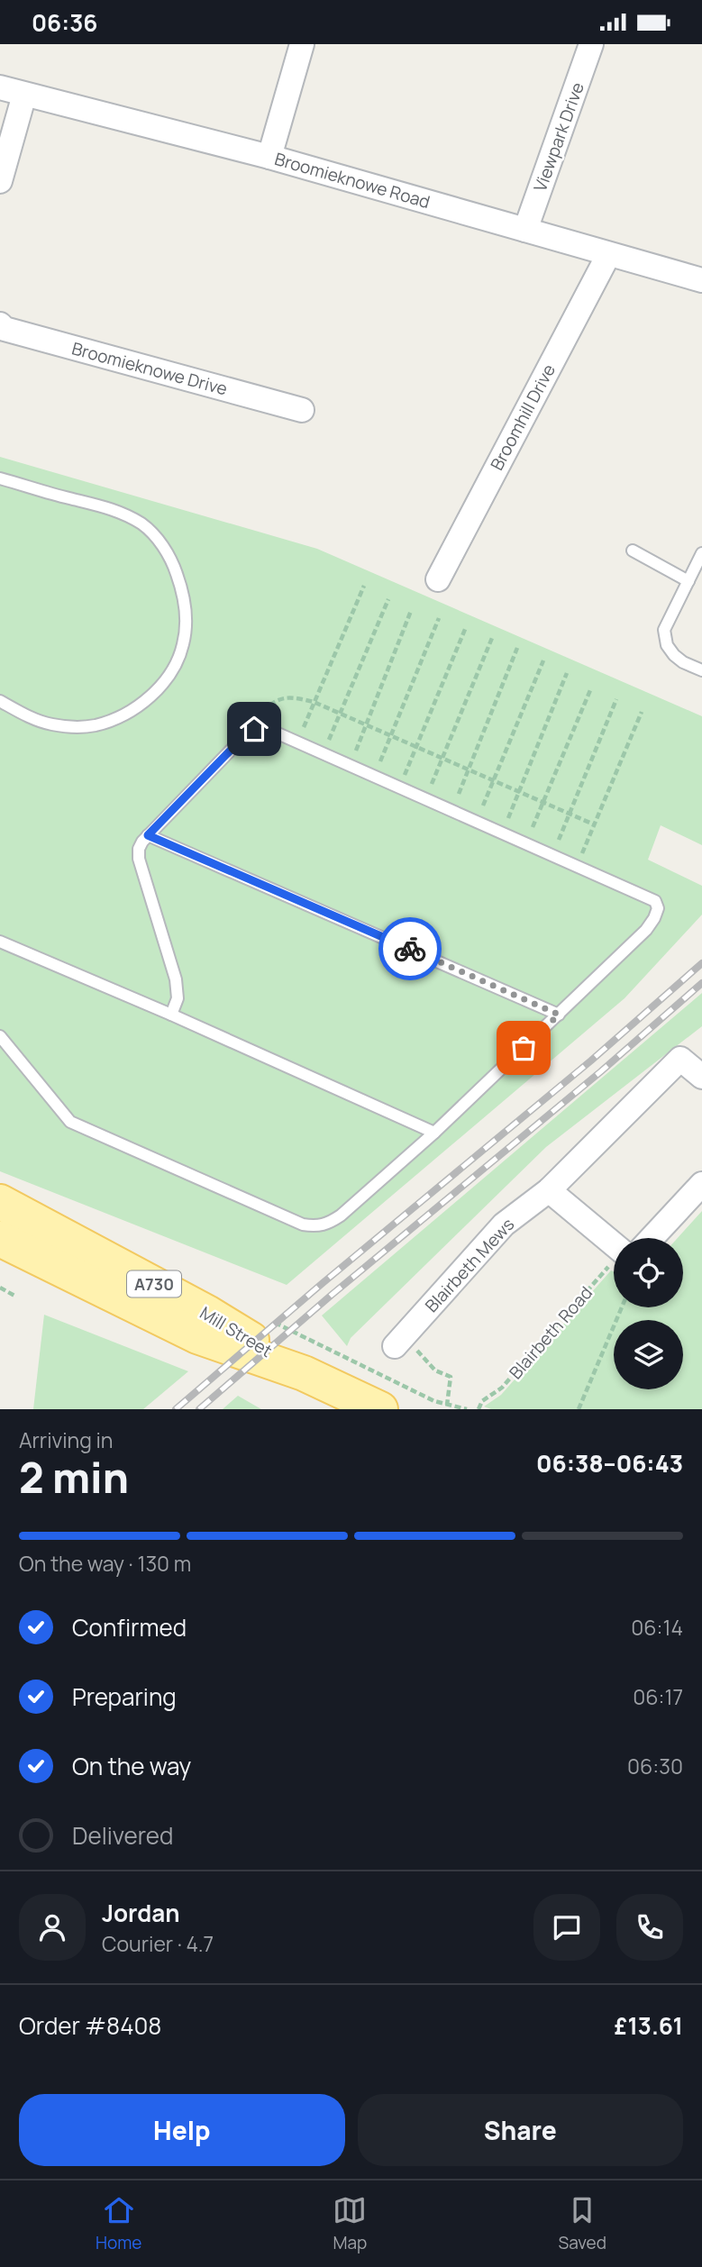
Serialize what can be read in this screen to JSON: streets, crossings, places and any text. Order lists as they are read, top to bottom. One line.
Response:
{"streets":{"main road":["A730","Mill Street"],"street":["Viewpark Drive","Broomieknowe Road","Broomieknowe Drive","Broomhill Drive","Blairbeth Mews"],"path":["Blairbeth Road"]},"crossings":[["Viewpark Drive","Broomieknowe Road"],["Broomieknowe Road","Broomhill Drive"]],"page":{"status":"06:36","heading":["2 min","Arriving in","06:38–06:43"],"panel":["Jordan","Courier · 4.7","Order #8408","£13.61"],"bar":"On the way · 130 m","list":[["Confirmed","06:14"],["Preparing","06:17"],["On the way","06:30"],"Delivered"],"buttons":["Help","Share"],"tabs":["Home","Map","Saved"]}}
